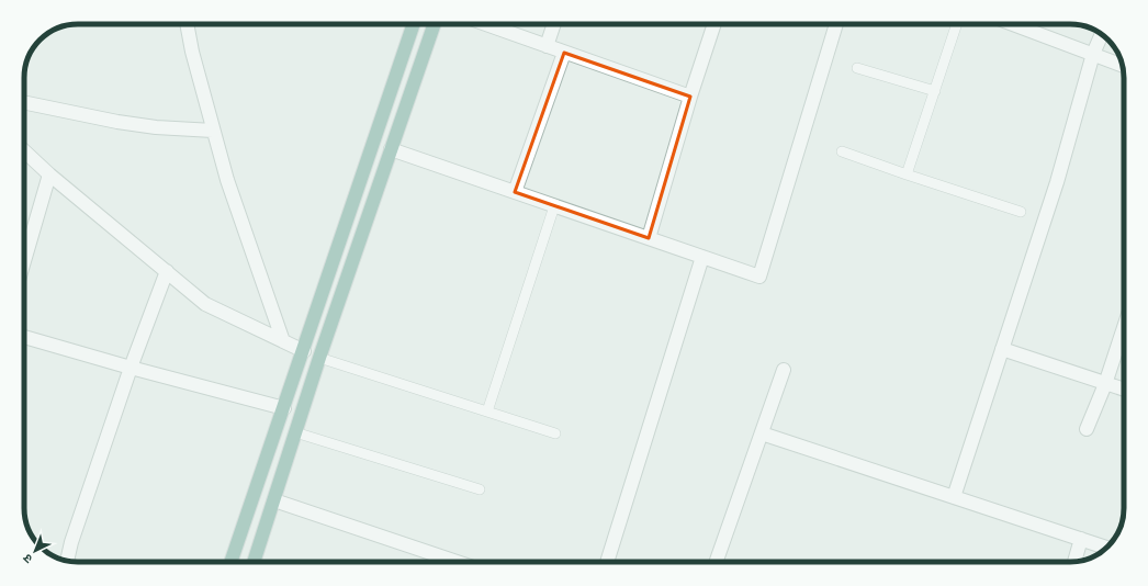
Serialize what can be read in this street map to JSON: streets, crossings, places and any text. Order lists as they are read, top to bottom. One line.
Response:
{"north":"bottom left"}
